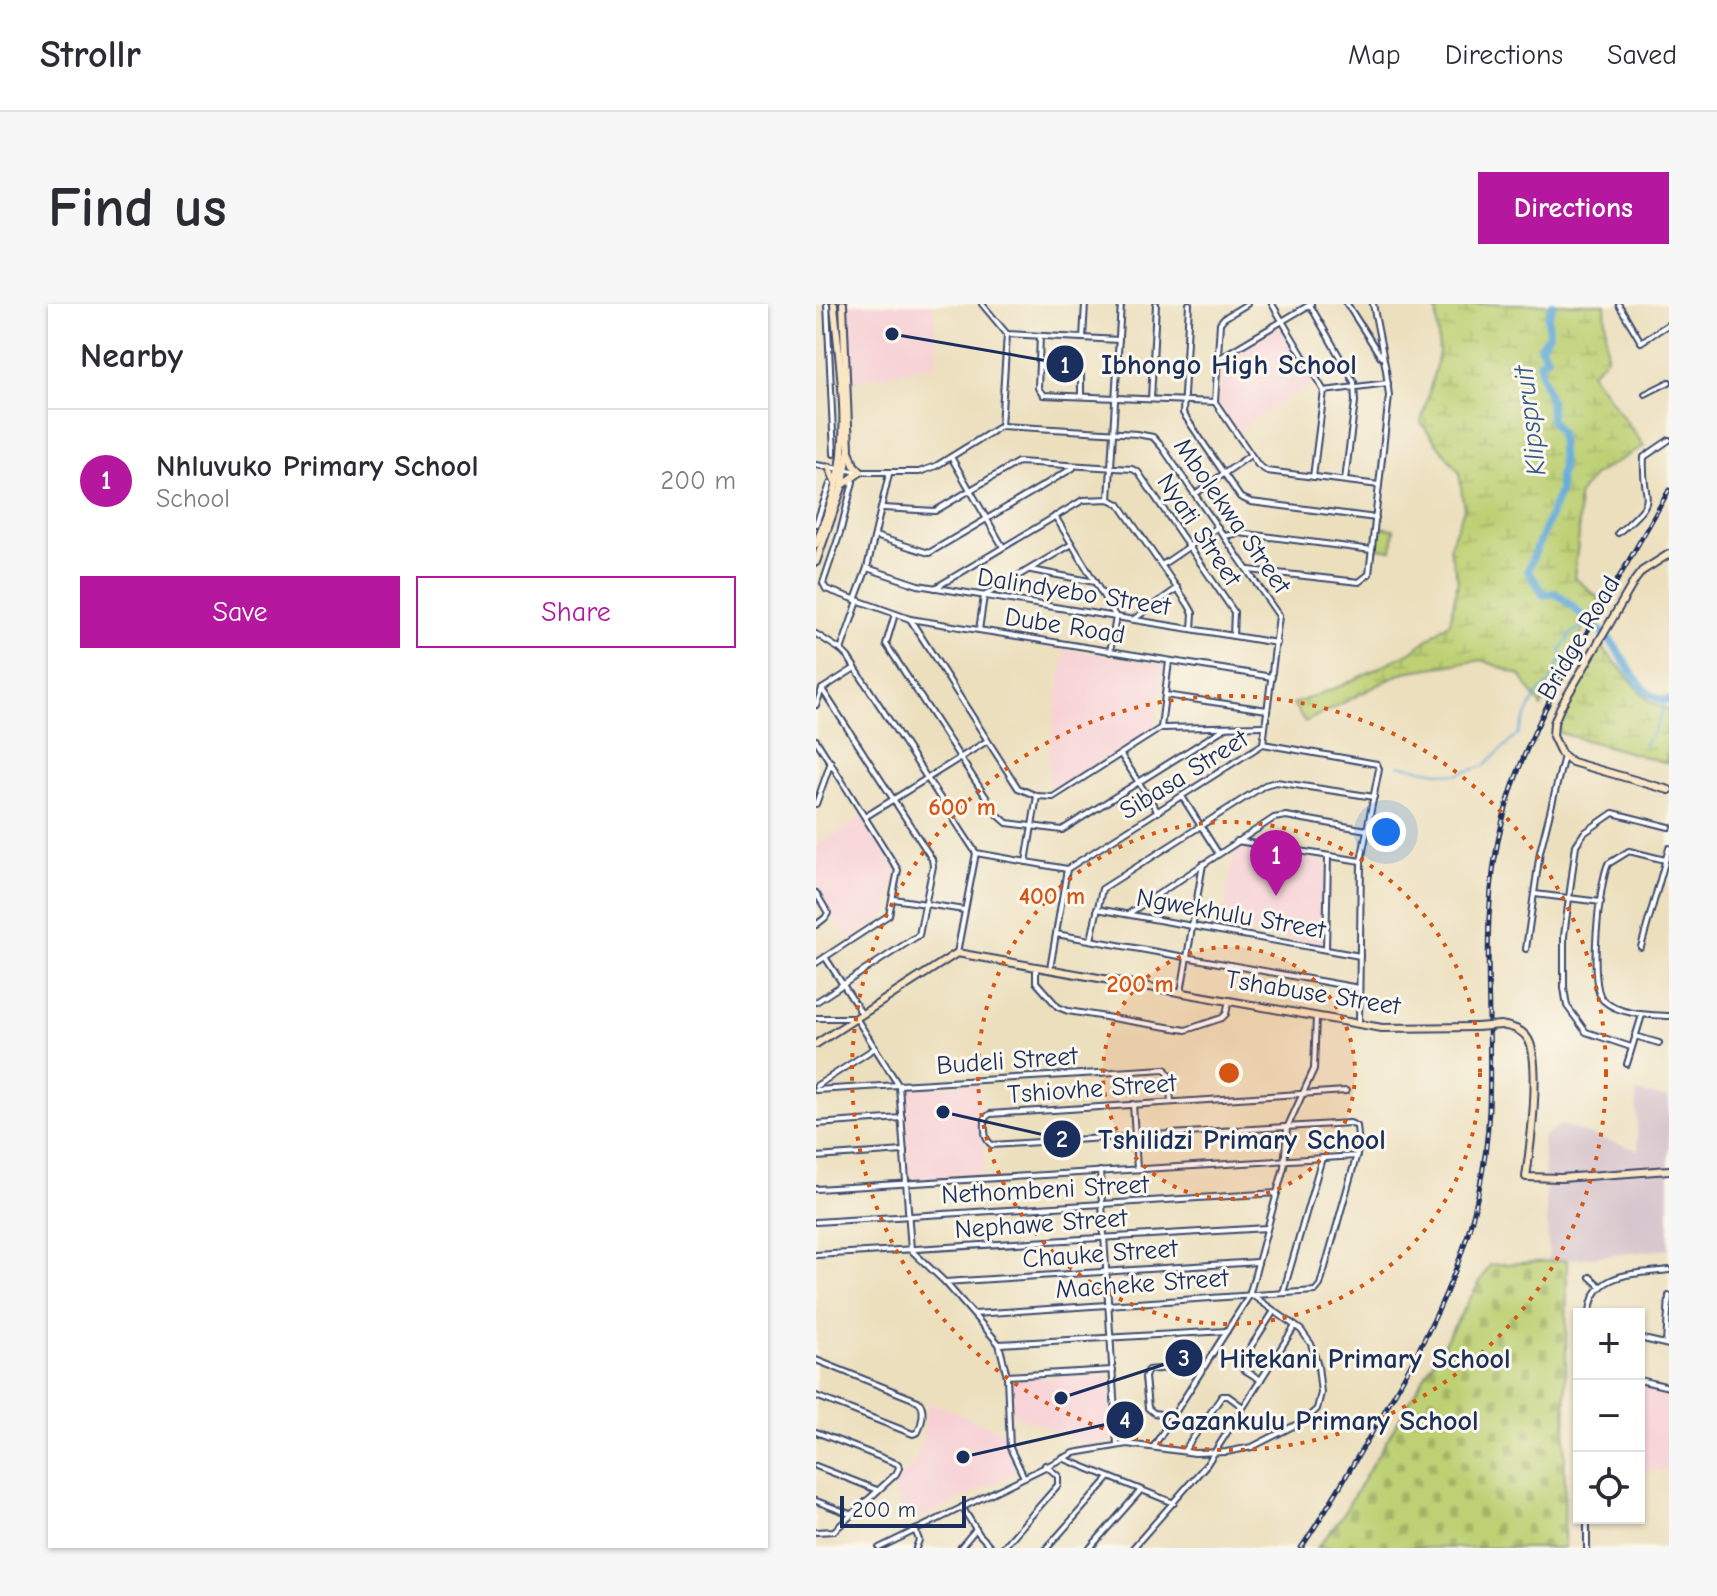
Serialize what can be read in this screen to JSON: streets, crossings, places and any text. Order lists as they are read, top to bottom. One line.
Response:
{"streets":{"street":["Mbolekwa Street","Nyati Street","Dalindyebo Street","Dube Road","Bridge Road","Sibasa Street","Ngwekhulu Street","Tshabuse Street","Budeli Street","Tshiovhe Street","Nethombeni Street","Nephawe Street","Chauke Street","Macheke Street"]},"crossings":[["Mbolekwa Street","Dalindyebo Street"],["Mbolekwa Street","Dube Road"],["Mbolekwa Street","Sibasa Street"],["Nyati Street","Dalindyebo Street"],["Budeli Street","Tshiovhe Street"]],"water":["Klipspruit"],"places":["Ibhongo High School","Tshilidzi Primary School","Hitekani Primary School","Gazankulu Primary School"],"scale_bar":"200 m","page":{"header":"Strollr","nav":["Map","Directions","Saved"],"buttons":["Directions",["Save","Share"]],"title":"Find us","heading":"Nearby","list":[{"mark":"1","name":"Nhluvuko Primary School","note":"School","value":"200 m"}],"pins":"1","map_buttons":["+","−"],"scale":"200 m"},"rings":["600 m","400 m","200 m"]}
